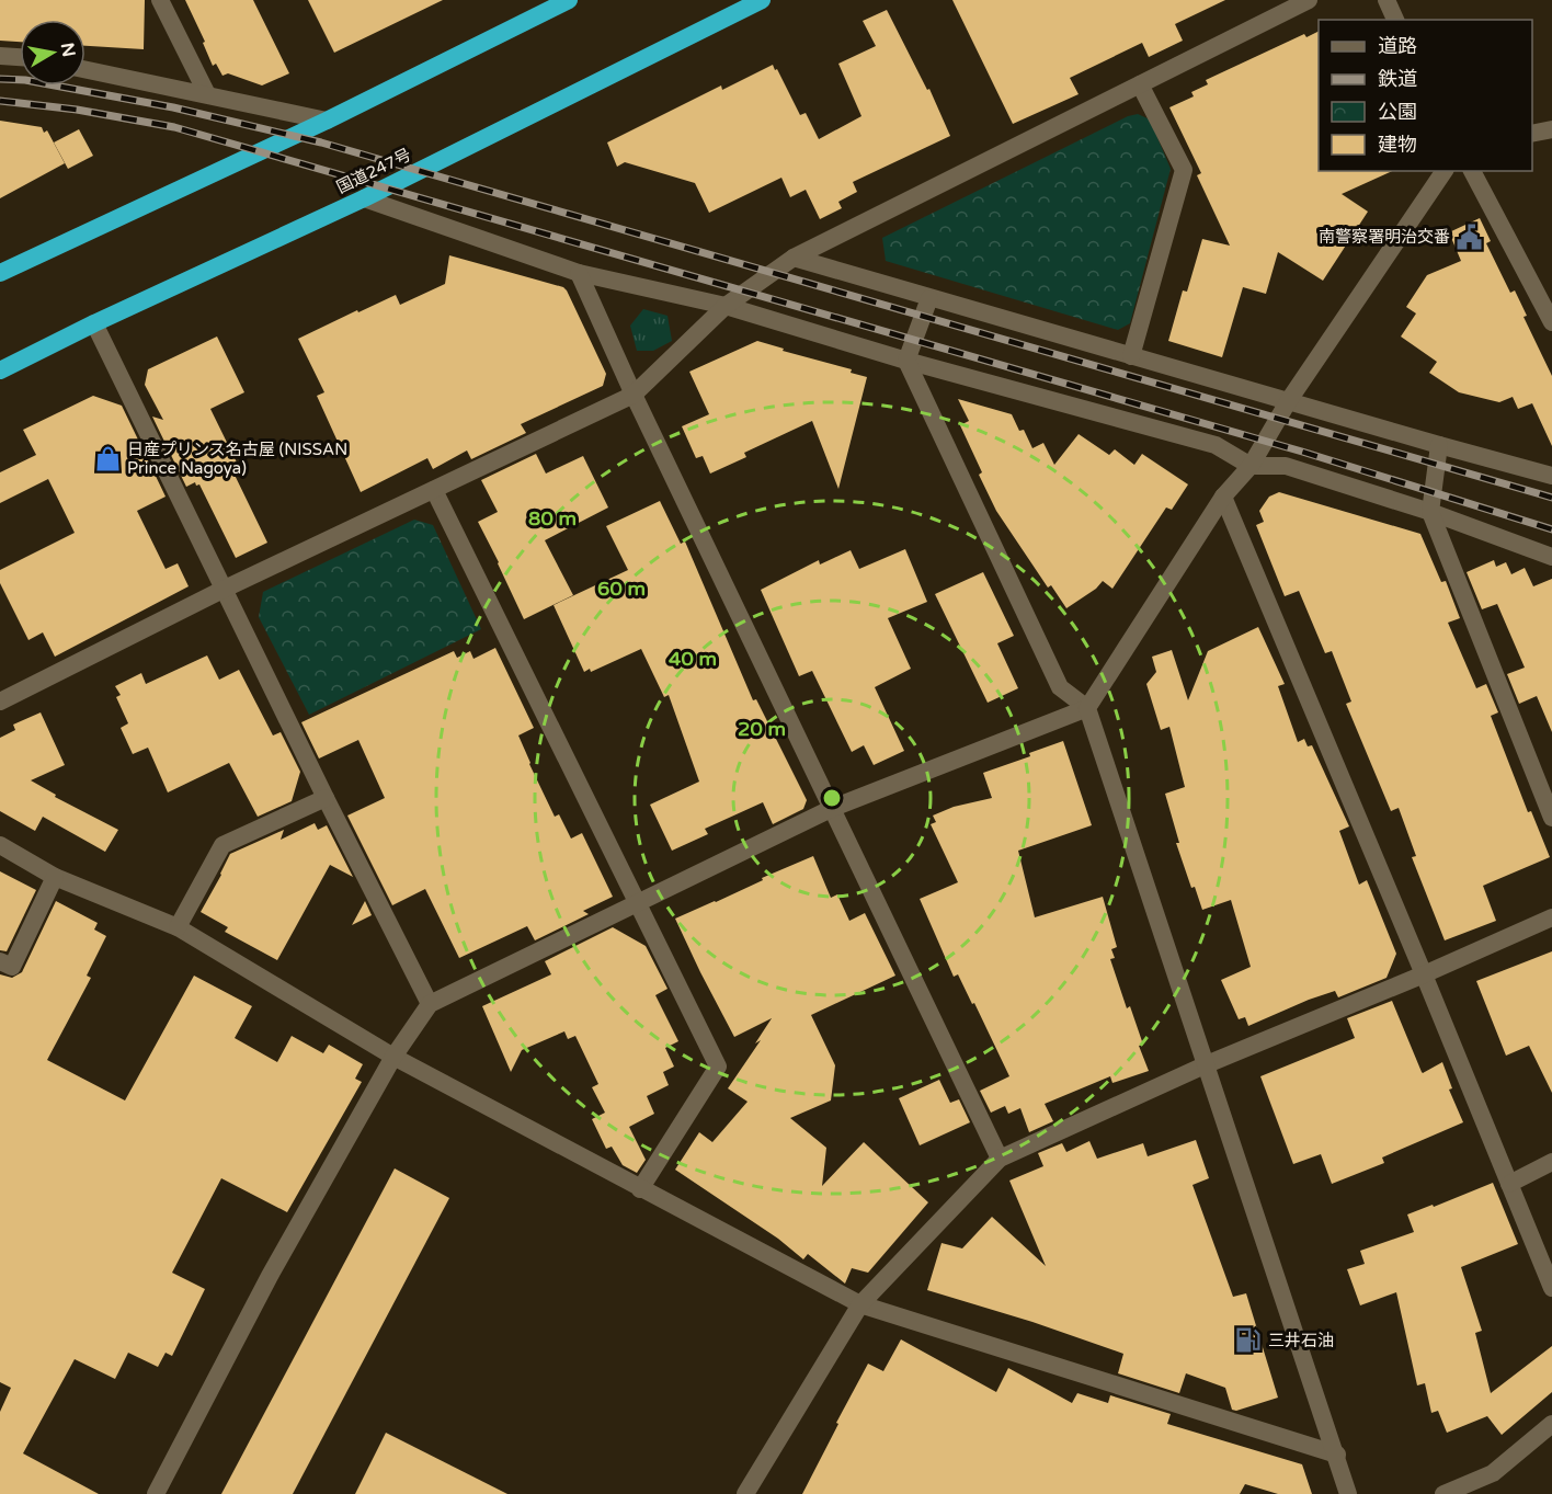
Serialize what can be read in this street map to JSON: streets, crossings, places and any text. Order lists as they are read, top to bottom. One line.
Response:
{"streets":{"highway":["国道247号"]},"places":{"public building":["南警察署明治交番"],"shop":["日産プリンス名古屋 (NISSAN Prince Nagoya)"],"fuel station":["三井石油"]},"legend":["道路","鉄道","公園","建物"],"north":"right","rings":["80 m","60 m","40 m","20 m"]}
